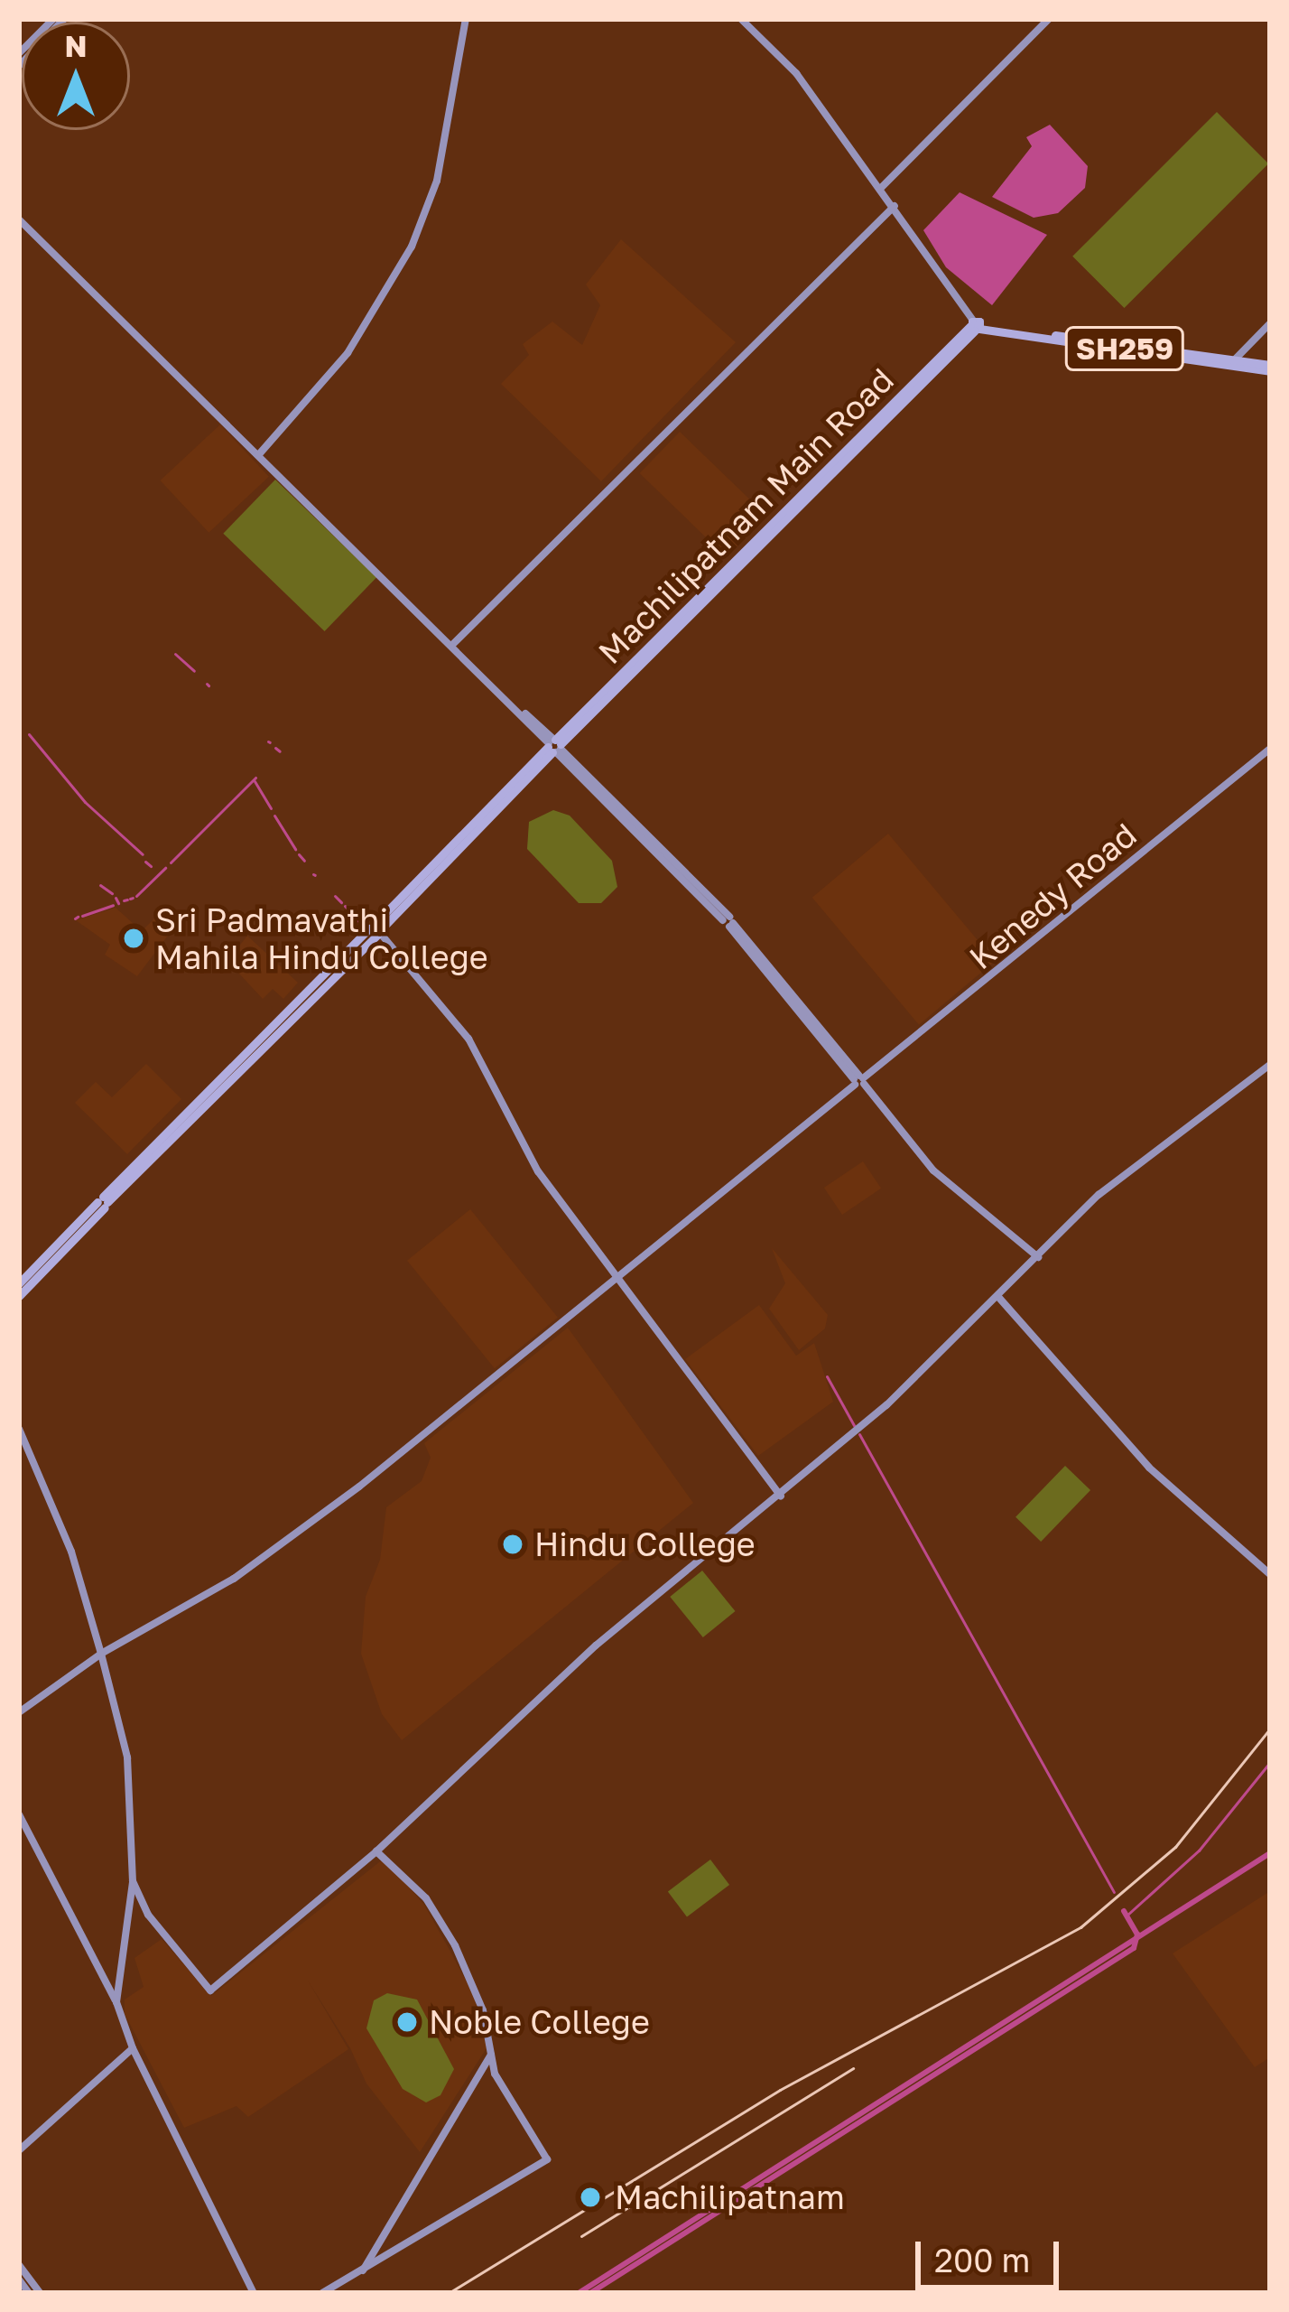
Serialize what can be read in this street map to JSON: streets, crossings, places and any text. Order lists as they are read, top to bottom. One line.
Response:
{"streets":{"main road":["SH259","Machilipatnam Main Road"],"street":["Kenedy Road"]},"crossings":[["SH259","Machilipatnam Main Road"]],"places":["Sri Padmavathi Mahila Hindu College","Hindu College","Noble College","Machilipatnam"],"scale_bar":"200 m","north":"top"}
